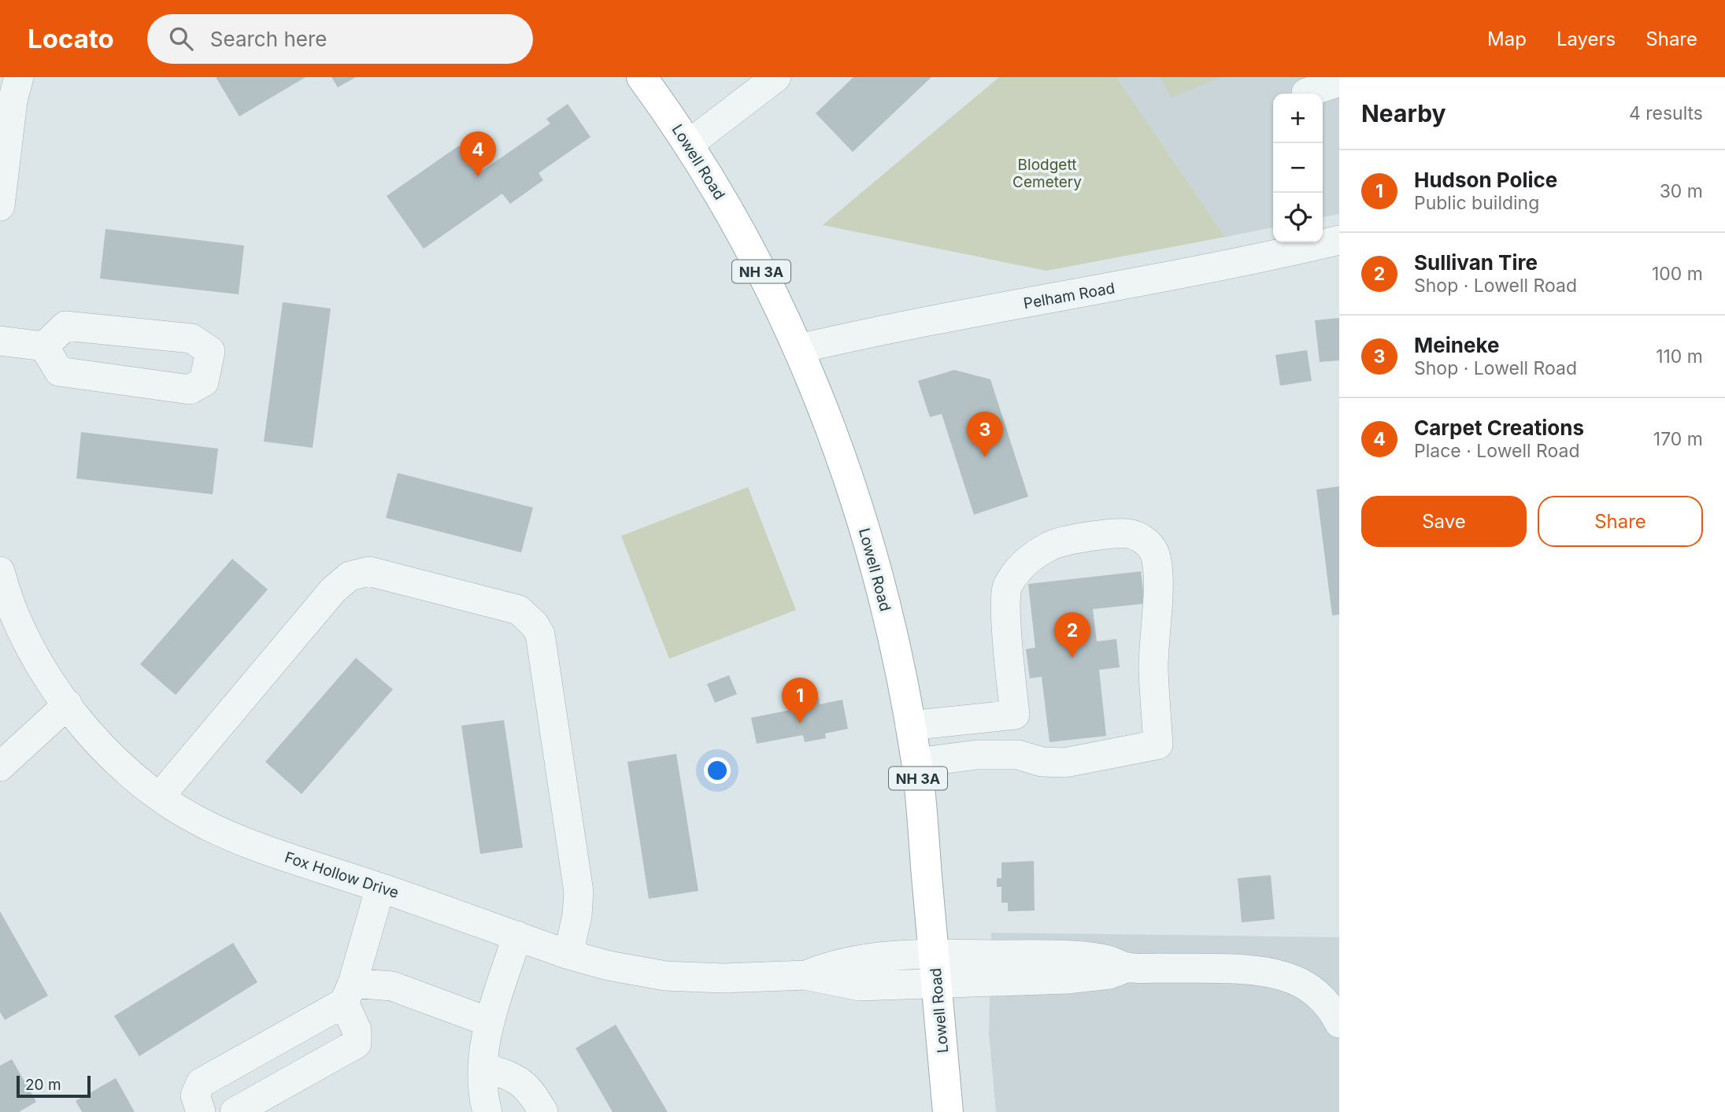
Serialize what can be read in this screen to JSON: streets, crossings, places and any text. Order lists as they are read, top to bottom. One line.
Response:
{"streets":{"main road":["Lowell Road","NH 3A"],"street":["Pelham Road","Fox Hollow Drive"]},"crossings":[["Lowell Road","Pelham Road"],["Lowell Road","Fox Hollow Drive"]],"parks":["Blodgett Cemetery"],"scale_bar":"20 m","page":{"header":"Locato","search":"Search here","nav":["Map","Layers","Share"],"heading":["Nearby","4 results"],"map_buttons":["+","−"],"pins":["4","3","2","1"],"list":[{"mark":"1","name":"Hudson Police","note":"Public building","value":"30 m"},{"mark":"2","name":"Sullivan Tire","note":"Shop · Lowell Road","value":"100 m"},{"mark":"3","name":"Meineke","note":"Shop · Lowell Road","value":"110 m"},{"mark":"4","name":"Carpet Creations","note":"Place · Lowell Road","value":"170 m"}],"buttons":["Save","Share"],"scale":"20 m"}}
